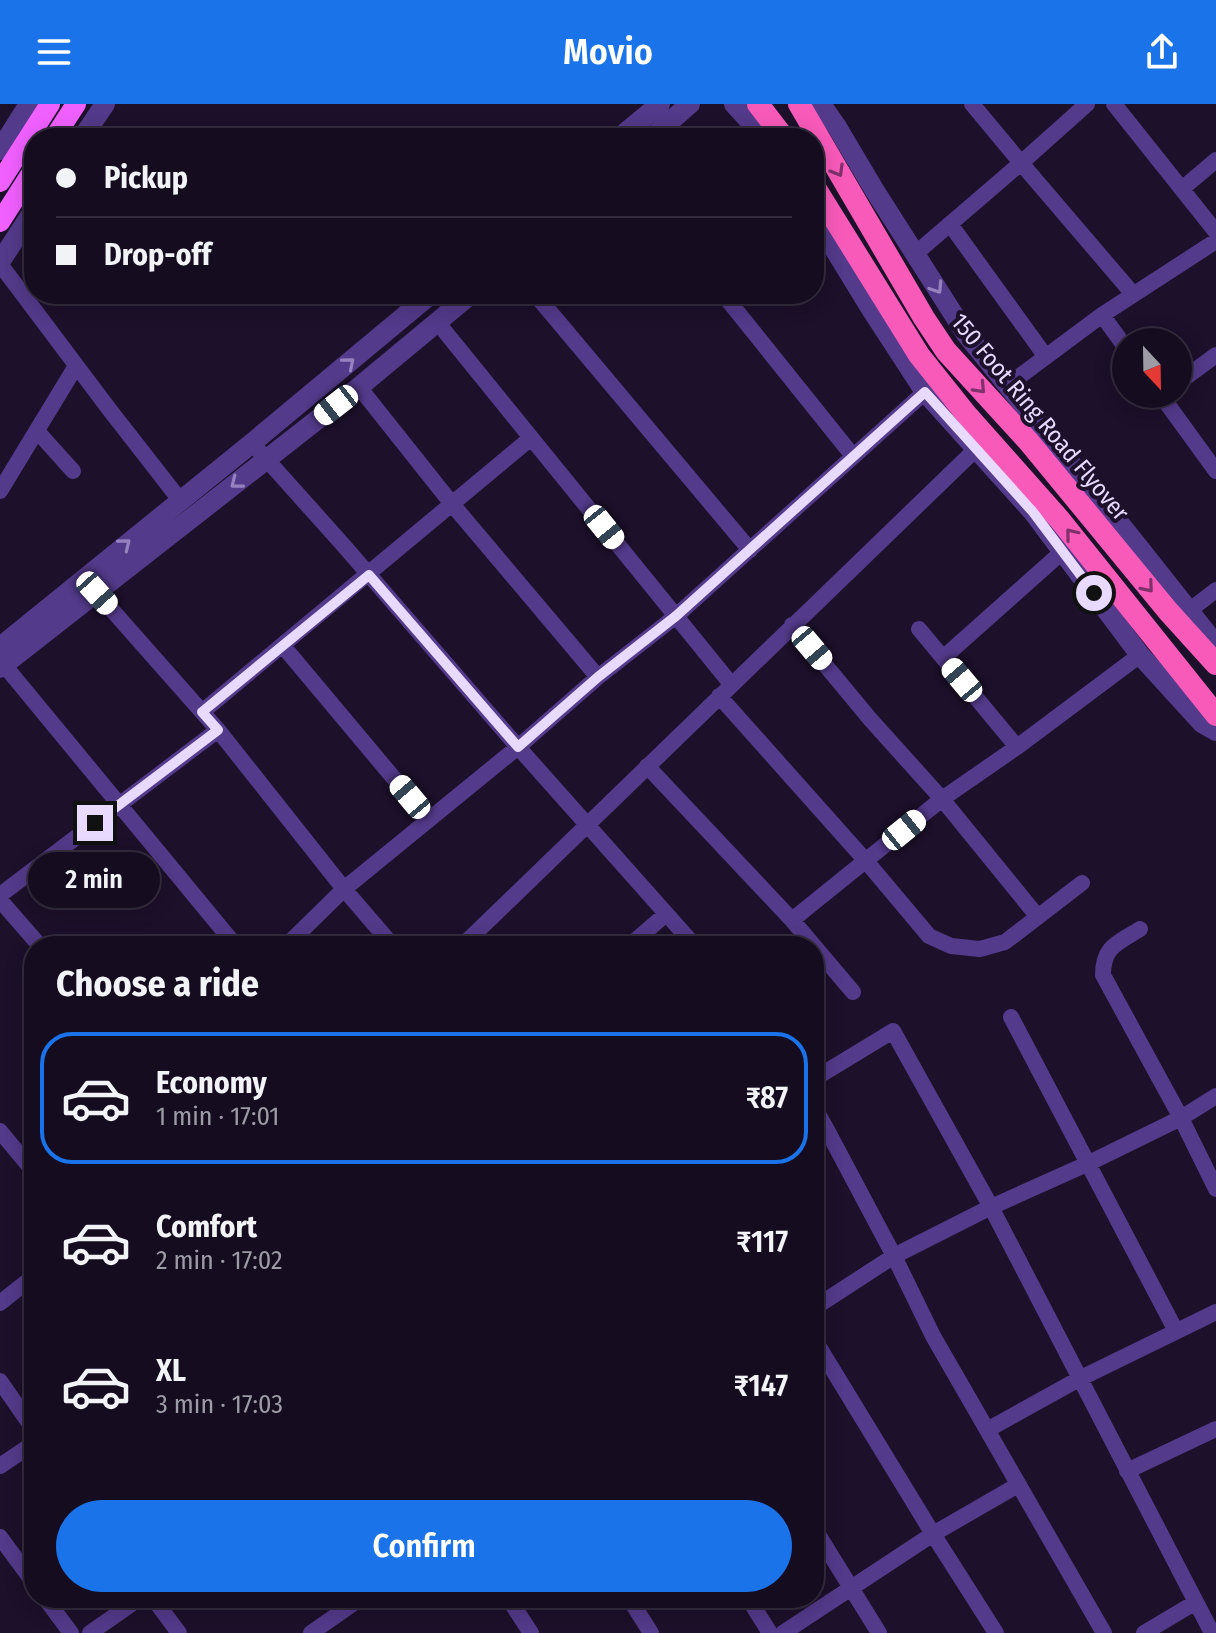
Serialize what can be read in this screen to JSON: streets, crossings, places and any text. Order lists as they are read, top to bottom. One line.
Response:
{"streets":{"highway":["150 Foot Ring Road Flyover"]},"north":"bottom","page":{"header":"Movio","banner":["Pickup","Drop-off"],"bubble":"2 min","heading":"Choose a ride","list":[{"name":"Economy","note":"1 min · 17:01","value":"₹87"},{"name":"Comfort","note":"2 min · 17:02","value":"₹117"},{"name":"XL","note":"3 min · 17:03","value":"₹147"}],"buttons":"Confirm"}}
